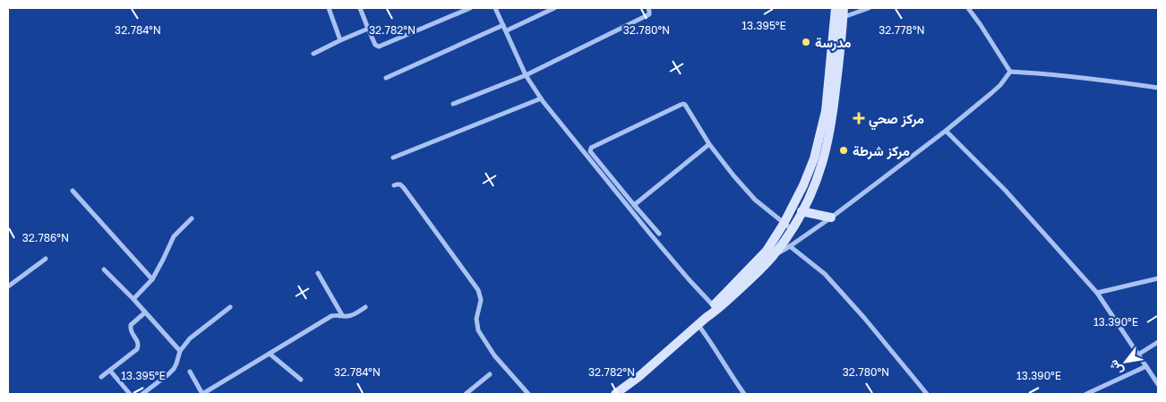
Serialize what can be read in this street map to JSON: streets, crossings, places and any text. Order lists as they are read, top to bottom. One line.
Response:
{"places":{"other":["مدرسة","مركز شرطة"],"health":["مركز صحي"]},"north":"bottom left","coordinates":["13.395°E","32.784°N","32.782°N","32.780°N","32.778°N","32.786°N","13.390°E"]}
